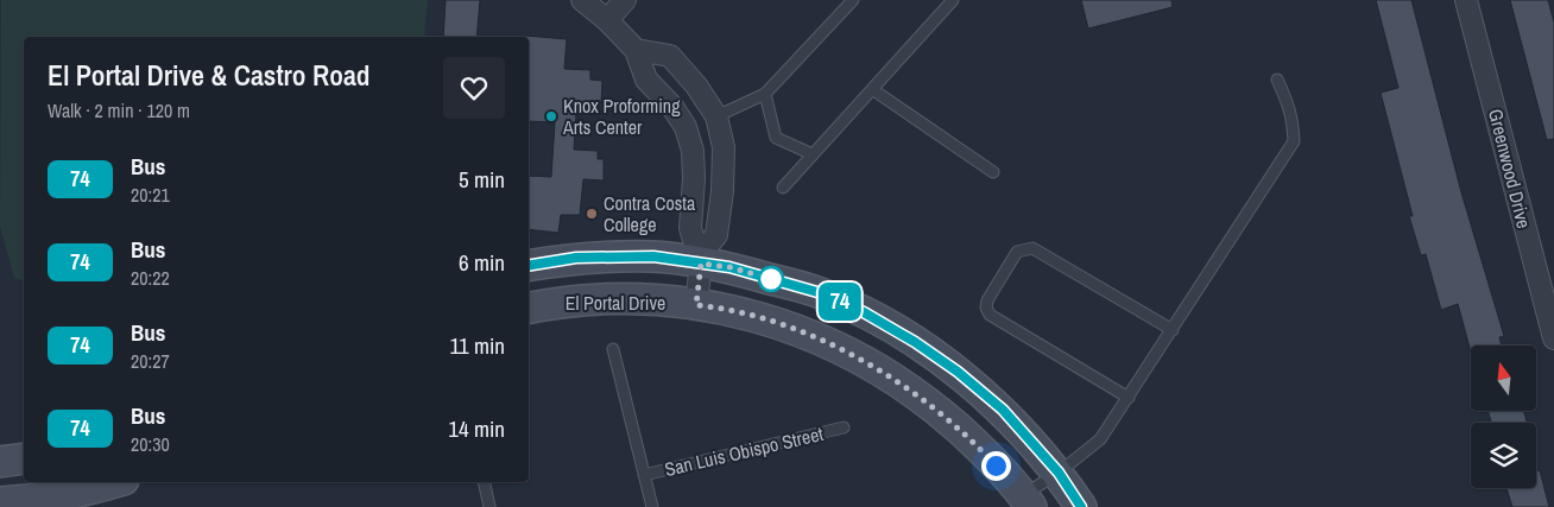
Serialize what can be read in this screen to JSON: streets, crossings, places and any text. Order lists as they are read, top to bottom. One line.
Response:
{"streets":{"main road":["El Portal Drive"],"street":["Greenwood Drive"],"lane":["San Luis Obispo Street"]},"places":["Knox Proforming Arts Center","Contra Costa College"],"lines":["bus line 74"],"north":"top","page":{"on_map":"74","heading":["El Portal Drive & Castro Road","Walk · 2 min · 120 m"],"list":[{"mark":"74","name":"Bus","note":"20:21","value":"5 min"},{"mark":"74","name":"Bus","note":"20:22","value":"6 min"},{"mark":"74","name":"Bus","note":"20:27","value":"11 min"},{"mark":"74","name":"Bus","note":"20:30","value":"14 min"}]}}
